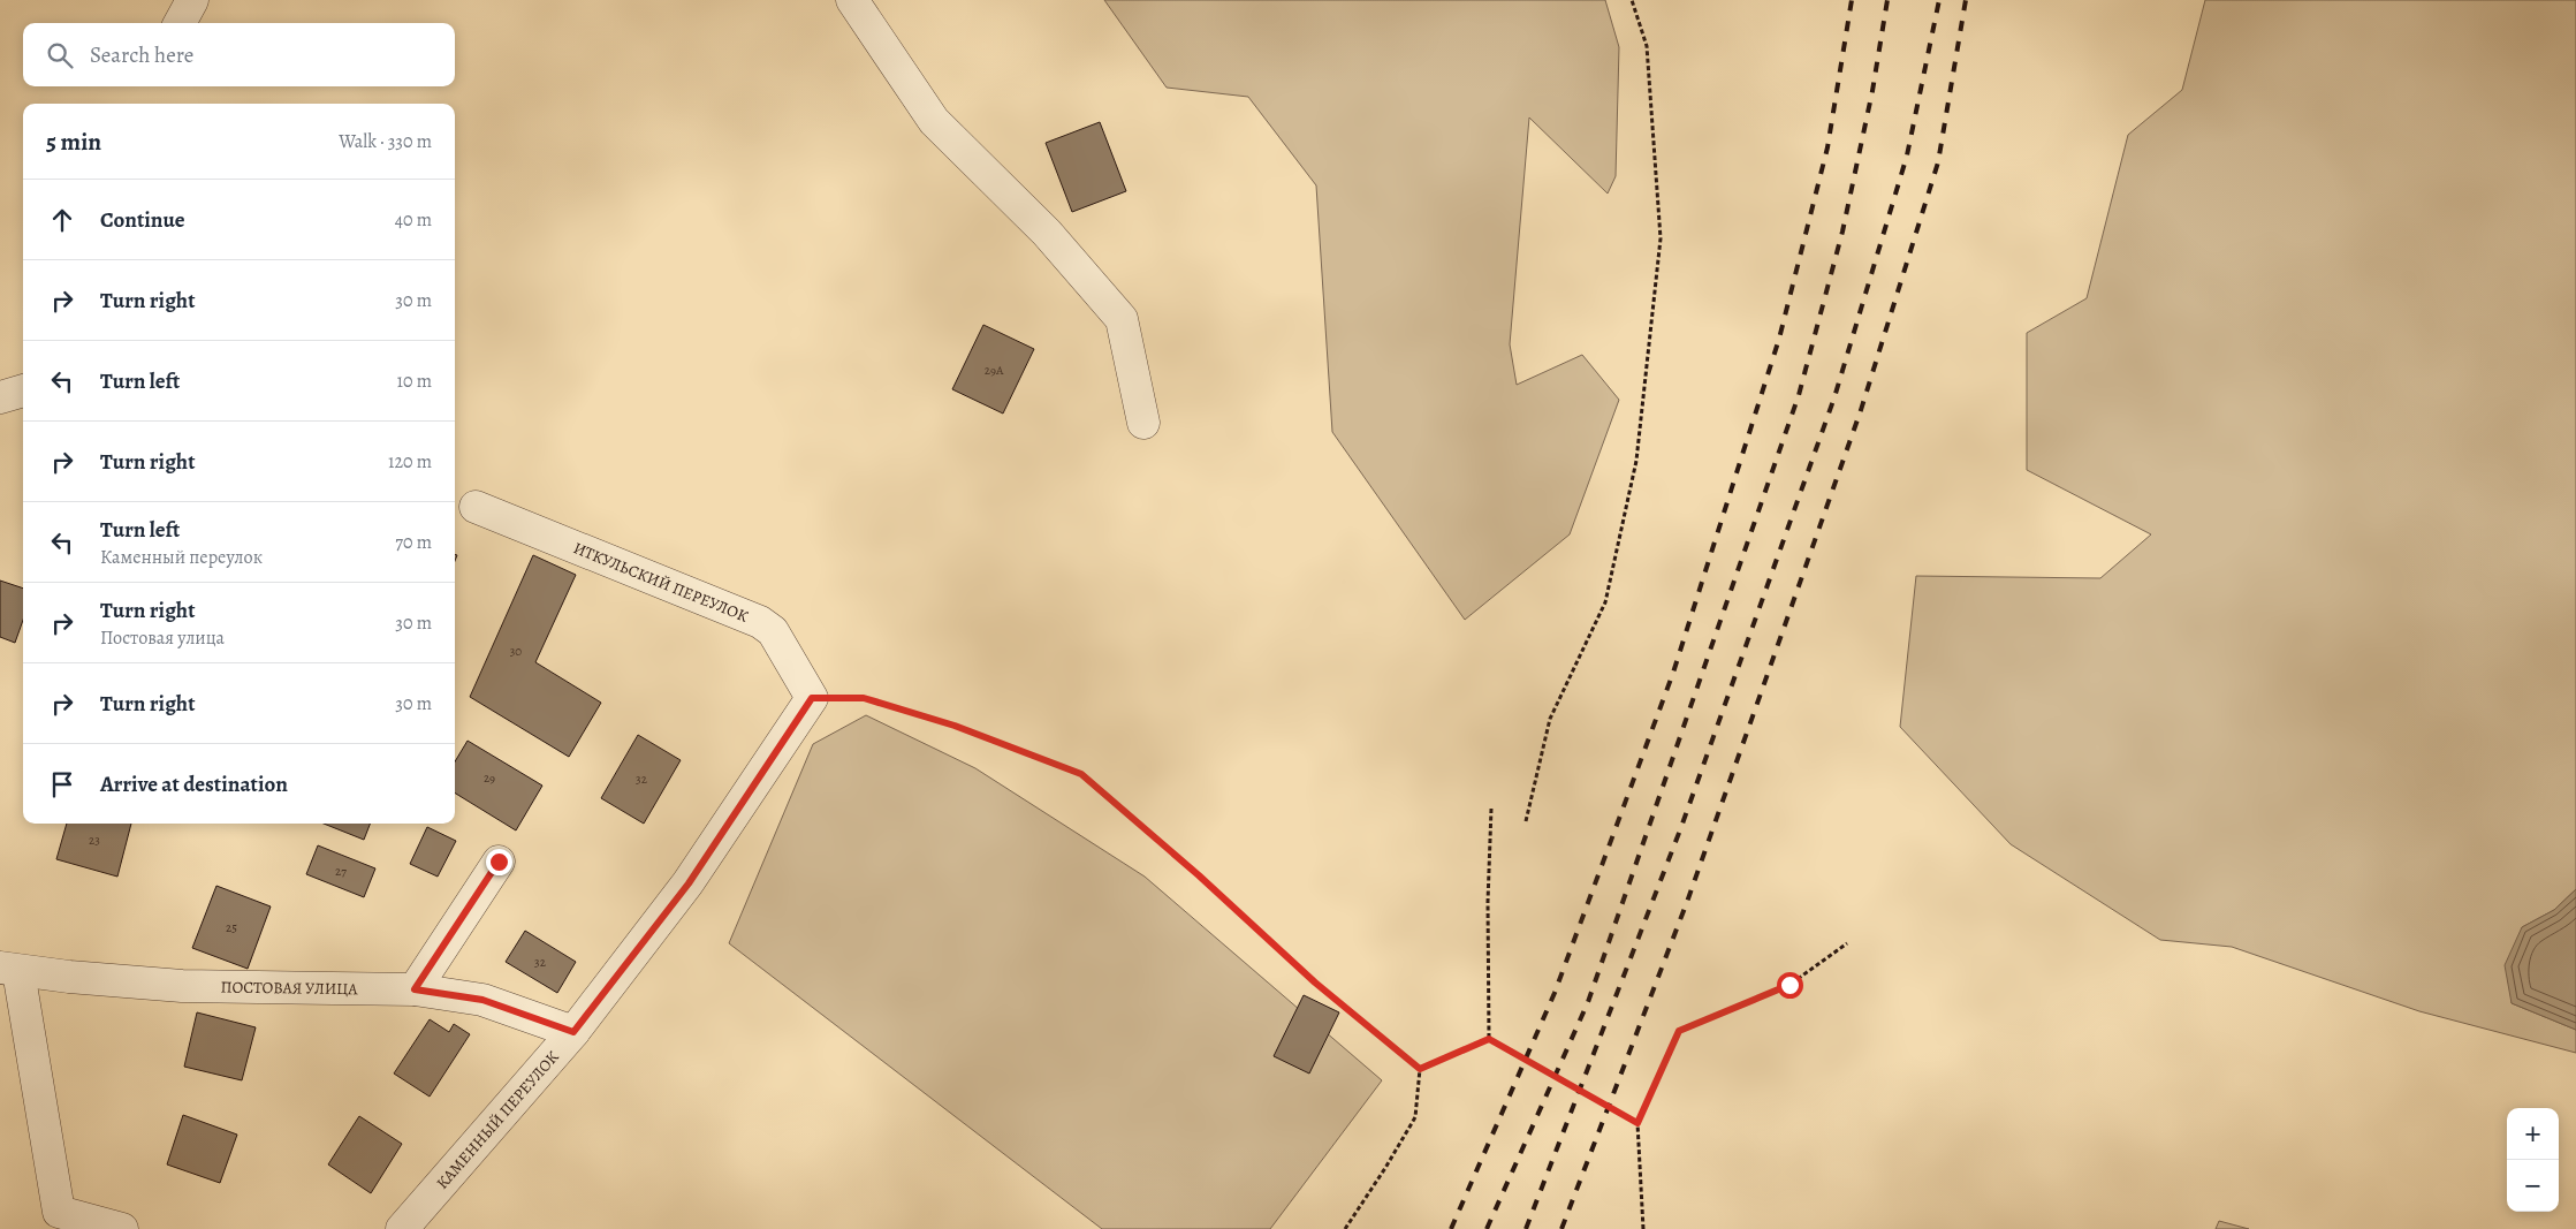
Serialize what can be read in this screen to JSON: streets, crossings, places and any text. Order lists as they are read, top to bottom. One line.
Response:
{"streets":{"street":["ИТКУЛЬСКИЙ ПЕРЕУЛОК","ПОСТОВАЯ УЛИЦА","КАМЕННЫЙ ПЕРЕУЛОК"]},"crossings":[["ИТКУЛЬСКИЙ ПЕРЕУЛОК","КАМЕННЫЙ ПЕРЕУЛОК"],["ПОСТОВАЯ УЛИЦА","КАМЕННЫЙ ПЕРЕУЛОК"]],"house_numbers":["29А","30","29","32","23","27","25","32"],"page":{"search":"Search here","heading":["5 min","Walk · 330 m"],"list":[["Continue","40 m"],["Turn right","30 m"],["Turn left","10 m"],["Turn right","120 m"],["Turn left","Каменный переулок","70 m"],["Turn right","Постовая улица","30 m"],["Turn right","30 m"],"Arrive at destination"],"map_buttons":["+","−"]}}
